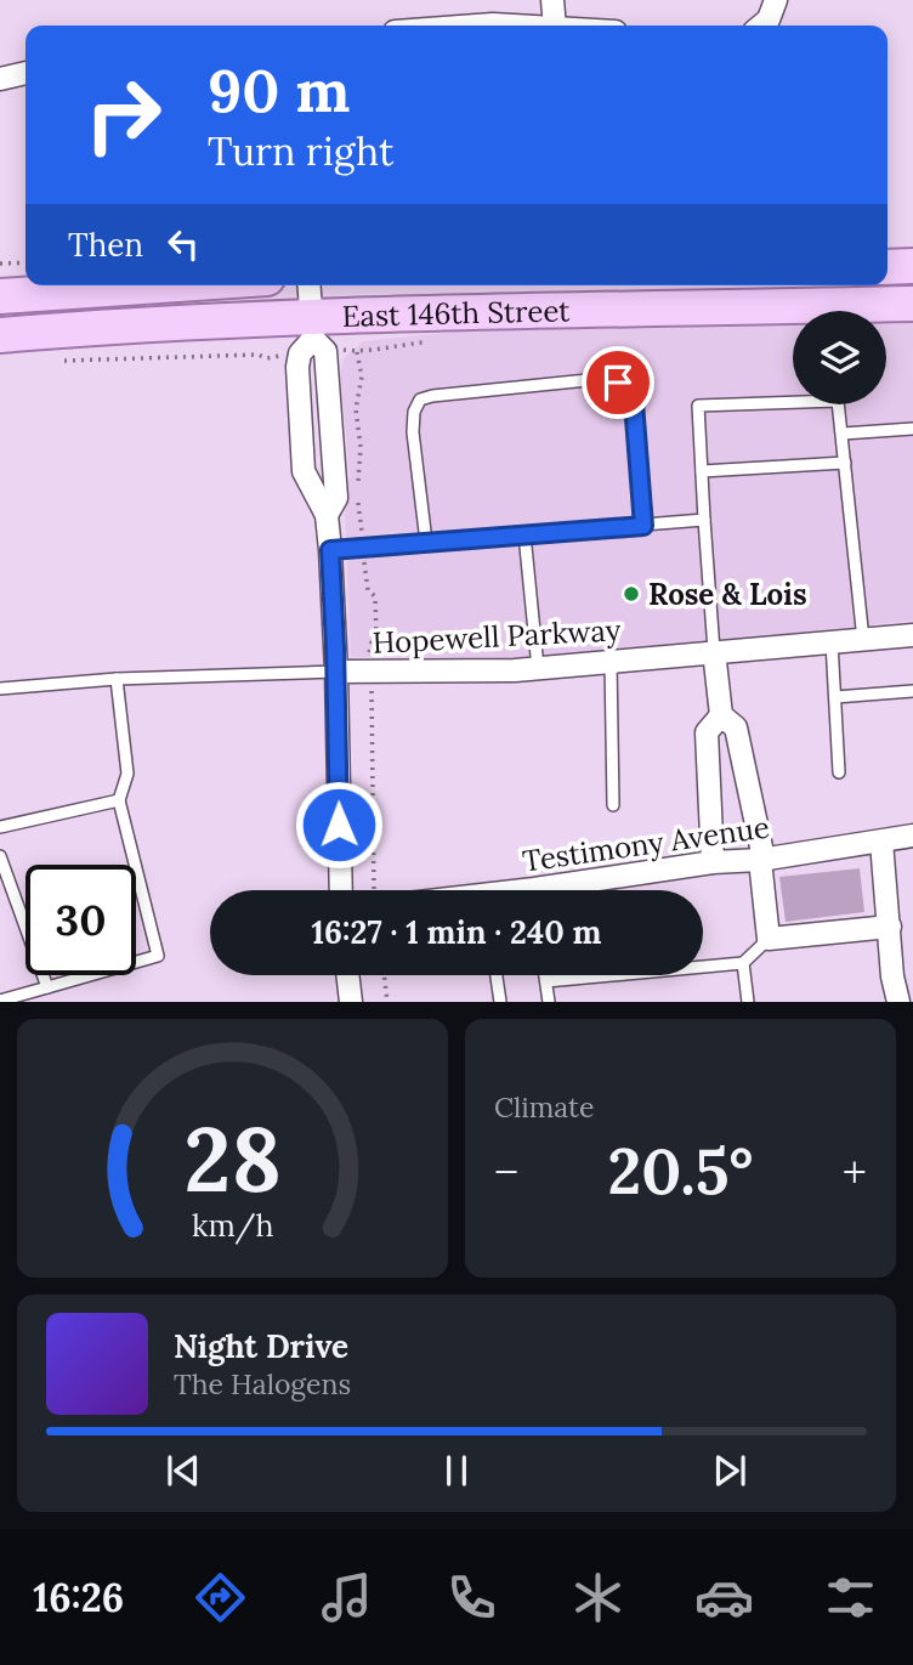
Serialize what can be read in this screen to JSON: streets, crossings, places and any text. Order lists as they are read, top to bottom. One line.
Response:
{"streets":{"main road":["East 146th Street"],"street":["Hopewell Parkway","Testimony Avenue"]},"places":["Rose & Lois"],"page":{"turn":["90 m","Turn right"],"then":"Then","limit":"30","trip":"16:27 · 1 min · 240 m","tile":"Climate","heat":["−","20.5°","+"],"song":["Night Drive","The Halogens"],"tabs":"16:26","gauge":["28","km/h"]}}
